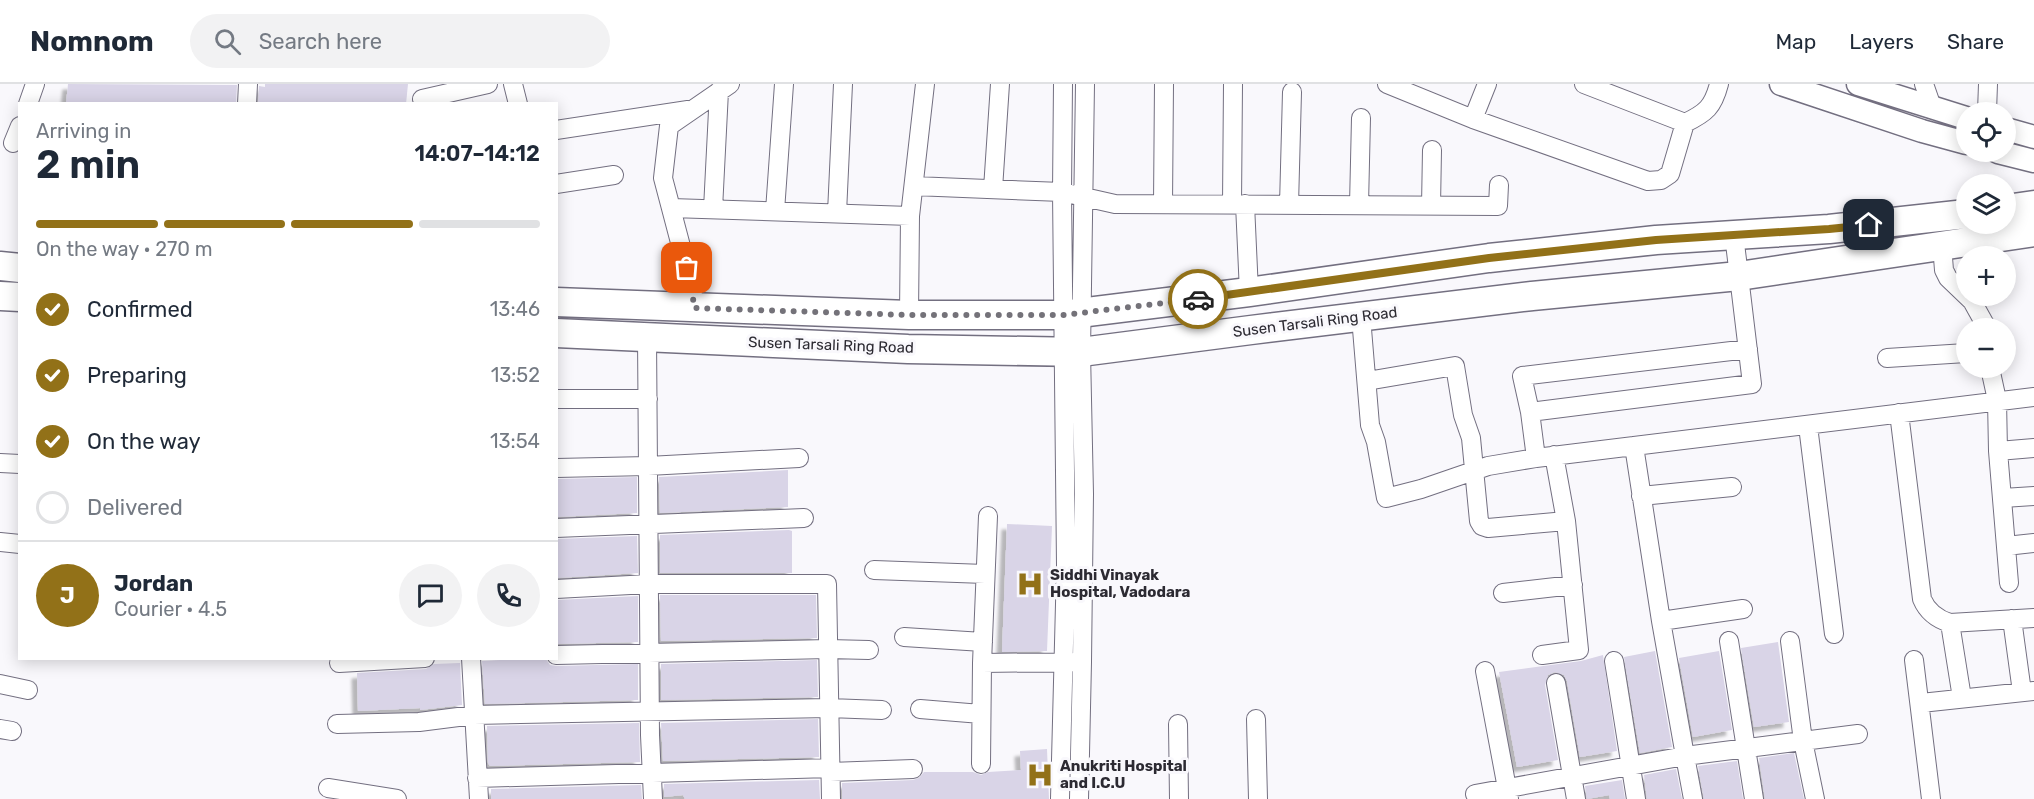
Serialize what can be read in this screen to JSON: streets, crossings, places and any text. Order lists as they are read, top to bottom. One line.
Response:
{"streets":{"main road":["Susen Tarsali Ring Road"]},"places":{"hospital":["Siddhi Vinayak Hospital, Vadodara","Anukriti Hospital and I.C.U"]},"page":{"header":"Nomnom","search":"Search here","nav":["Map","Layers","Share"],"map_buttons":["+","−"],"heading":["2 min","Arriving in","14:07–14:12"],"panel":["Jordan","Courier · 4.5"],"bar":"On the way · 270 m","list":[["Confirmed","13:46"],["Preparing","13:52"],["On the way","13:54"],"Delivered"],"round":"J"}}
